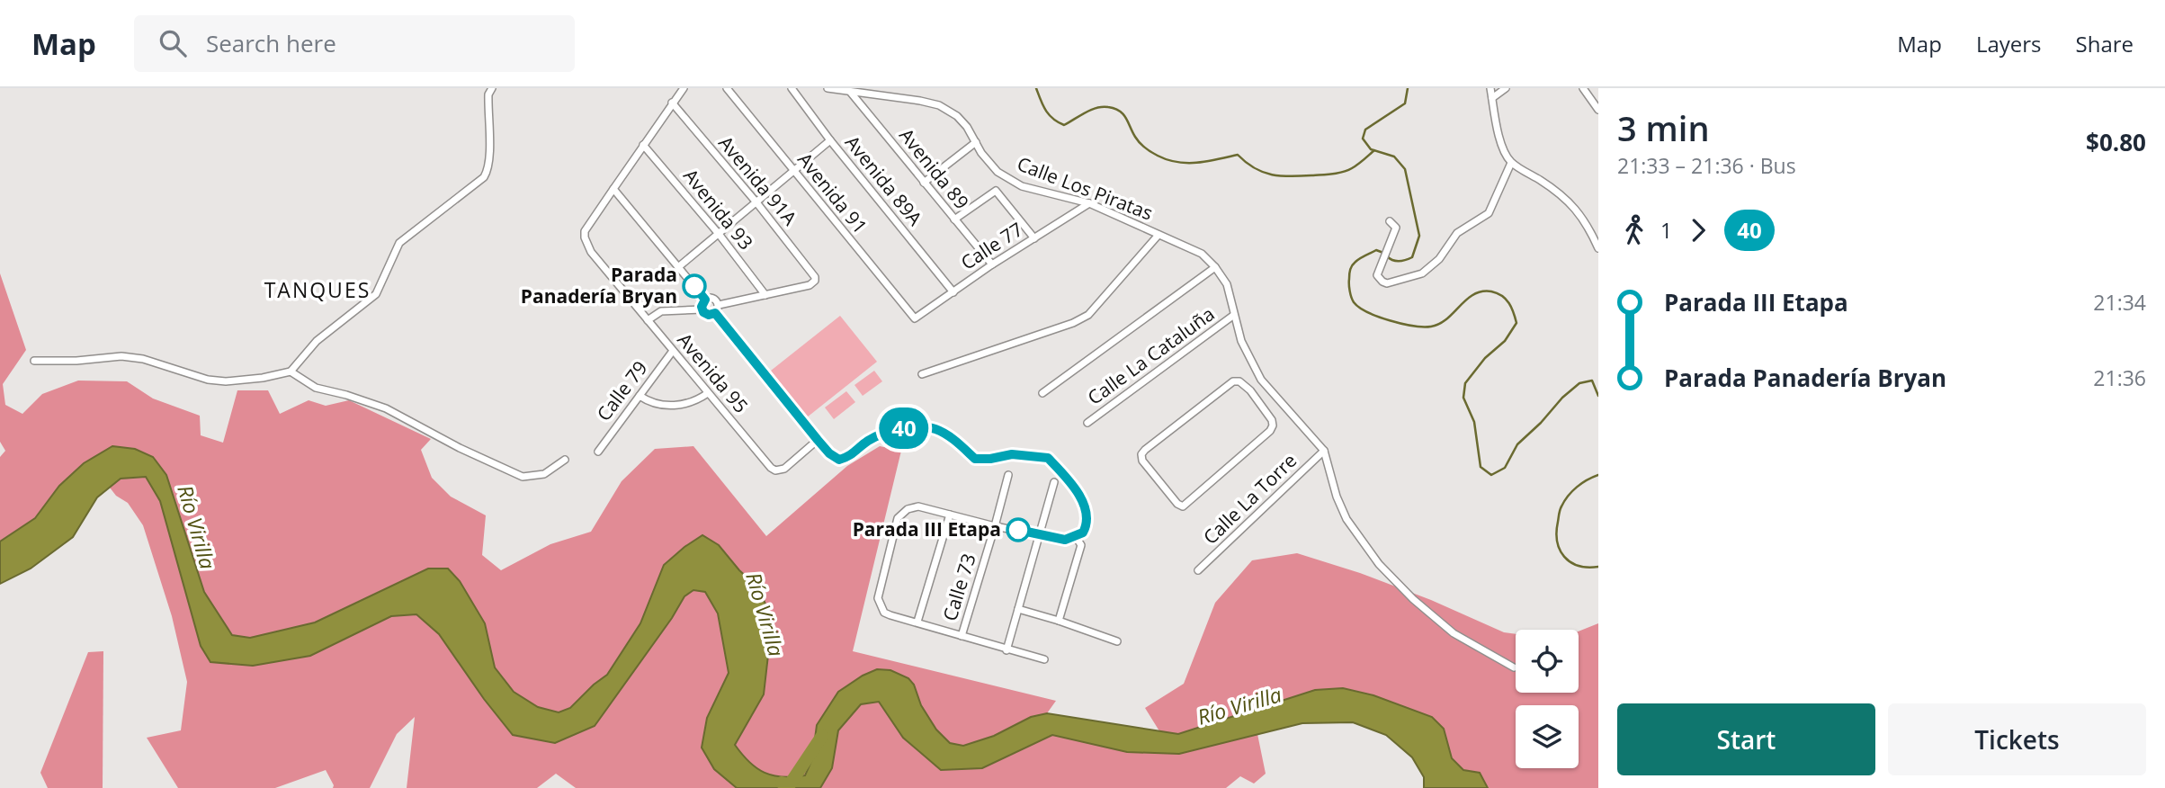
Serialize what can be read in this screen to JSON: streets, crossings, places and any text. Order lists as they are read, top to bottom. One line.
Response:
{"streets":{"street":["Avenida 89","Avenida 91A","Avenida 89A","Calle Los Piratas","Avenida 91","Avenida 93","Calle 77","Calle La Cataluña","Avenida 95","Calle 79","Calle La Torre","Calle 73"]},"crossings":[["Avenida 89","Calle Los Piratas"],["Avenida 89","Calle 77"],["Avenida 91A","Avenida 93"],["Avenida 89A","Calle 77"],["Calle Los Piratas","Calle 77"],["Calle Los Piratas","Calle La Cataluña"],["Calle Los Piratas","Calle La Torre"],["Avenida 91","Calle 77"],["Avenida 95","Calle 79"]],"districts":["TANQUES"],"water":["Río Virilla"],"places":["Parada Panadería Bryan","Parada III Etapa"],"lines":["bus line 40"],"page":{"header":"Map","search":"Search here","nav":["Map","Layers","Share"],"on_map":"40","heading":["3 min","21:33 – 21:36 · Bus","$0.80"],"legs":["1","40"],"list":[{"name":"Parada III Etapa","value":"21:34"},{"name":"Parada Panadería Bryan","value":"21:36"}],"buttons":["Start","Tickets"]}}
